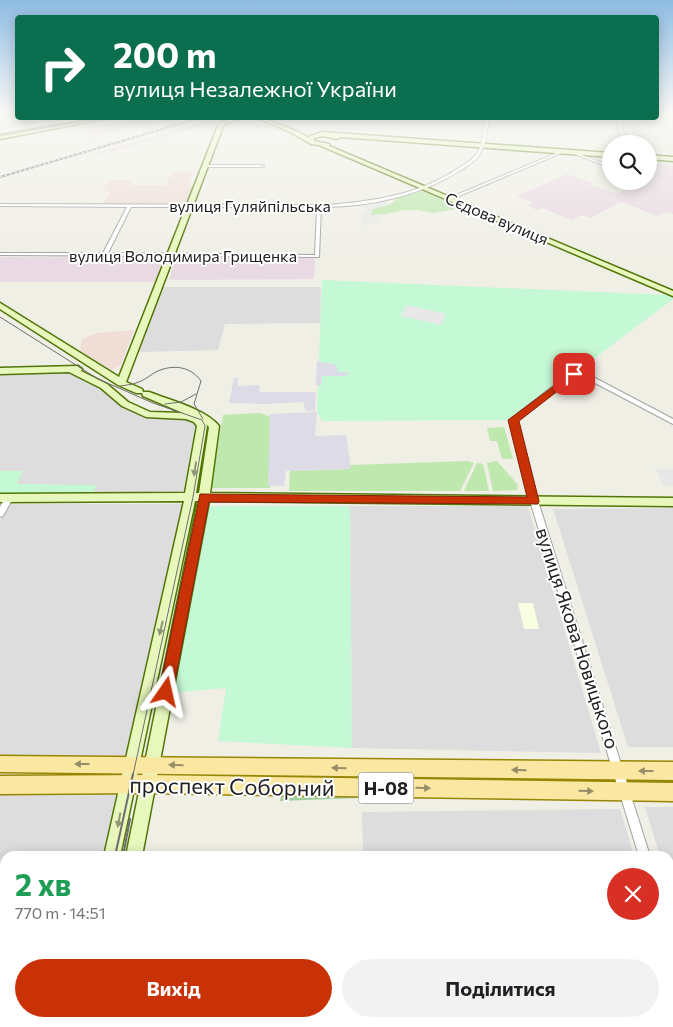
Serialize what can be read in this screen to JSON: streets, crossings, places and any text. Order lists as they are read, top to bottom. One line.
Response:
{"streets":{"main road":["проспект Соборний","Н-08"],"street":["вулиця Гуляйпільська","Сєдова вулиця","вулиця Володимира Грищенка","вулиця Якова Новицького"]},"crossings":[["вулиця Гуляйпільська","Сєдова вулиця"],["вулиця Гуляйпільська","вулиця Володимира Грищенка"],["вулиця Якова Новицького","проспект Соборний"]],"page":{"turn":["200 m","вулиця Незалежної України"],"heading":["2 хв","770 m · 14:51"],"buttons":["Вихід","Поділитися"]}}
